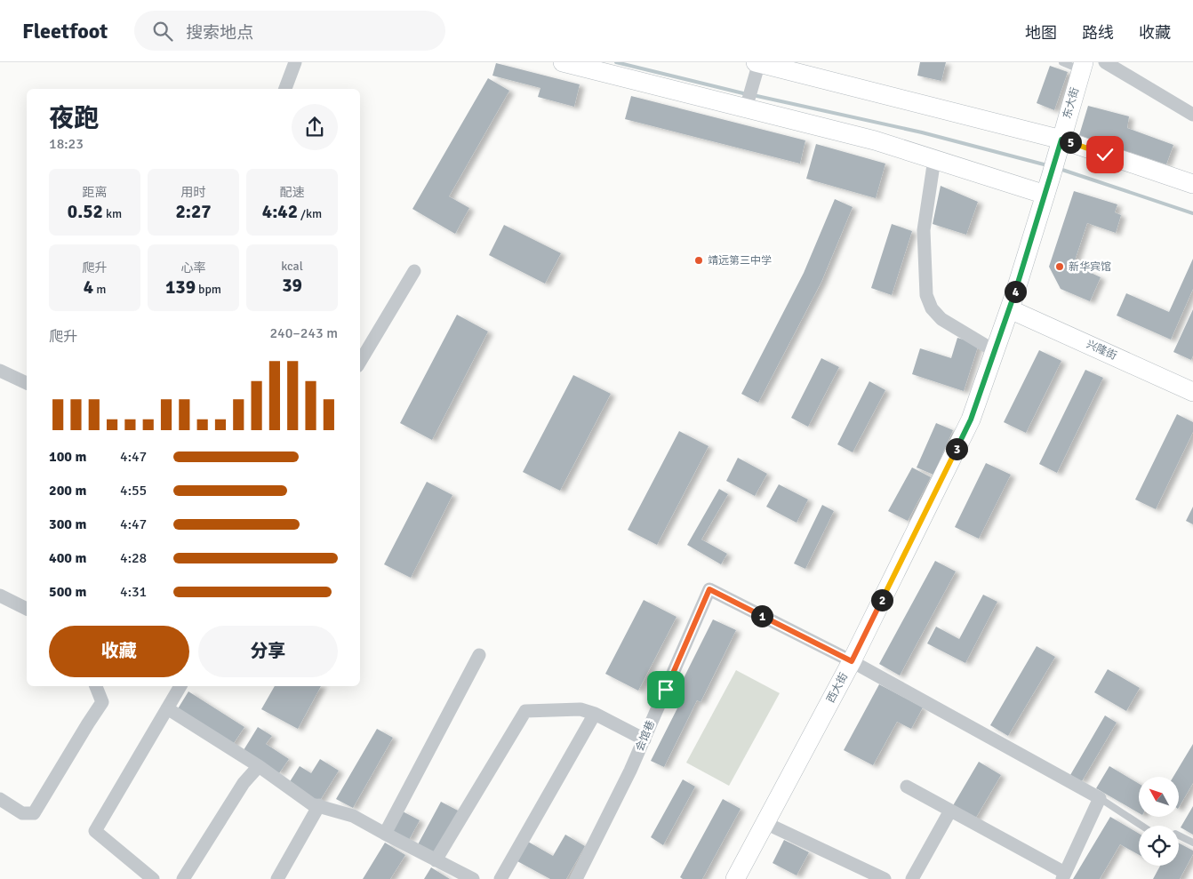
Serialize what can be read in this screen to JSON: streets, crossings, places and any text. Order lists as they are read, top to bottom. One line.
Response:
{"streets":{"main road":["东大街","兴隆街","西大街"],"street":["会馆巷"]},"crossings":[["东大街","兴隆街"],["东大街","西大街"],["兴隆街","西大街"],["西大街","会馆巷"]],"places":["靖远第三中学","新华宾馆"],"north":"top left","page":{"header":"Fleetfoot","search":"搜索地点","nav":["地图","路线","收藏"],"heading":["夜跑","18:23"],"pins":["5","4","3","2","1"],"stats":[["距离","0.52 km"],["用时","2:27"],["配速","4:42 /km"],["爬升","4 m"],["心率","139 bpm"],["kcal","39"]],"chart":["爬升","240–243 m"],"list":[{"name":"100 m","note":"4:47"},{"name":"200 m","note":"4:55"},{"name":"300 m","note":"4:47"},{"name":"400 m","note":"4:28"},{"name":"500 m","note":"4:31"}],"buttons":["收藏","分享"]}}
